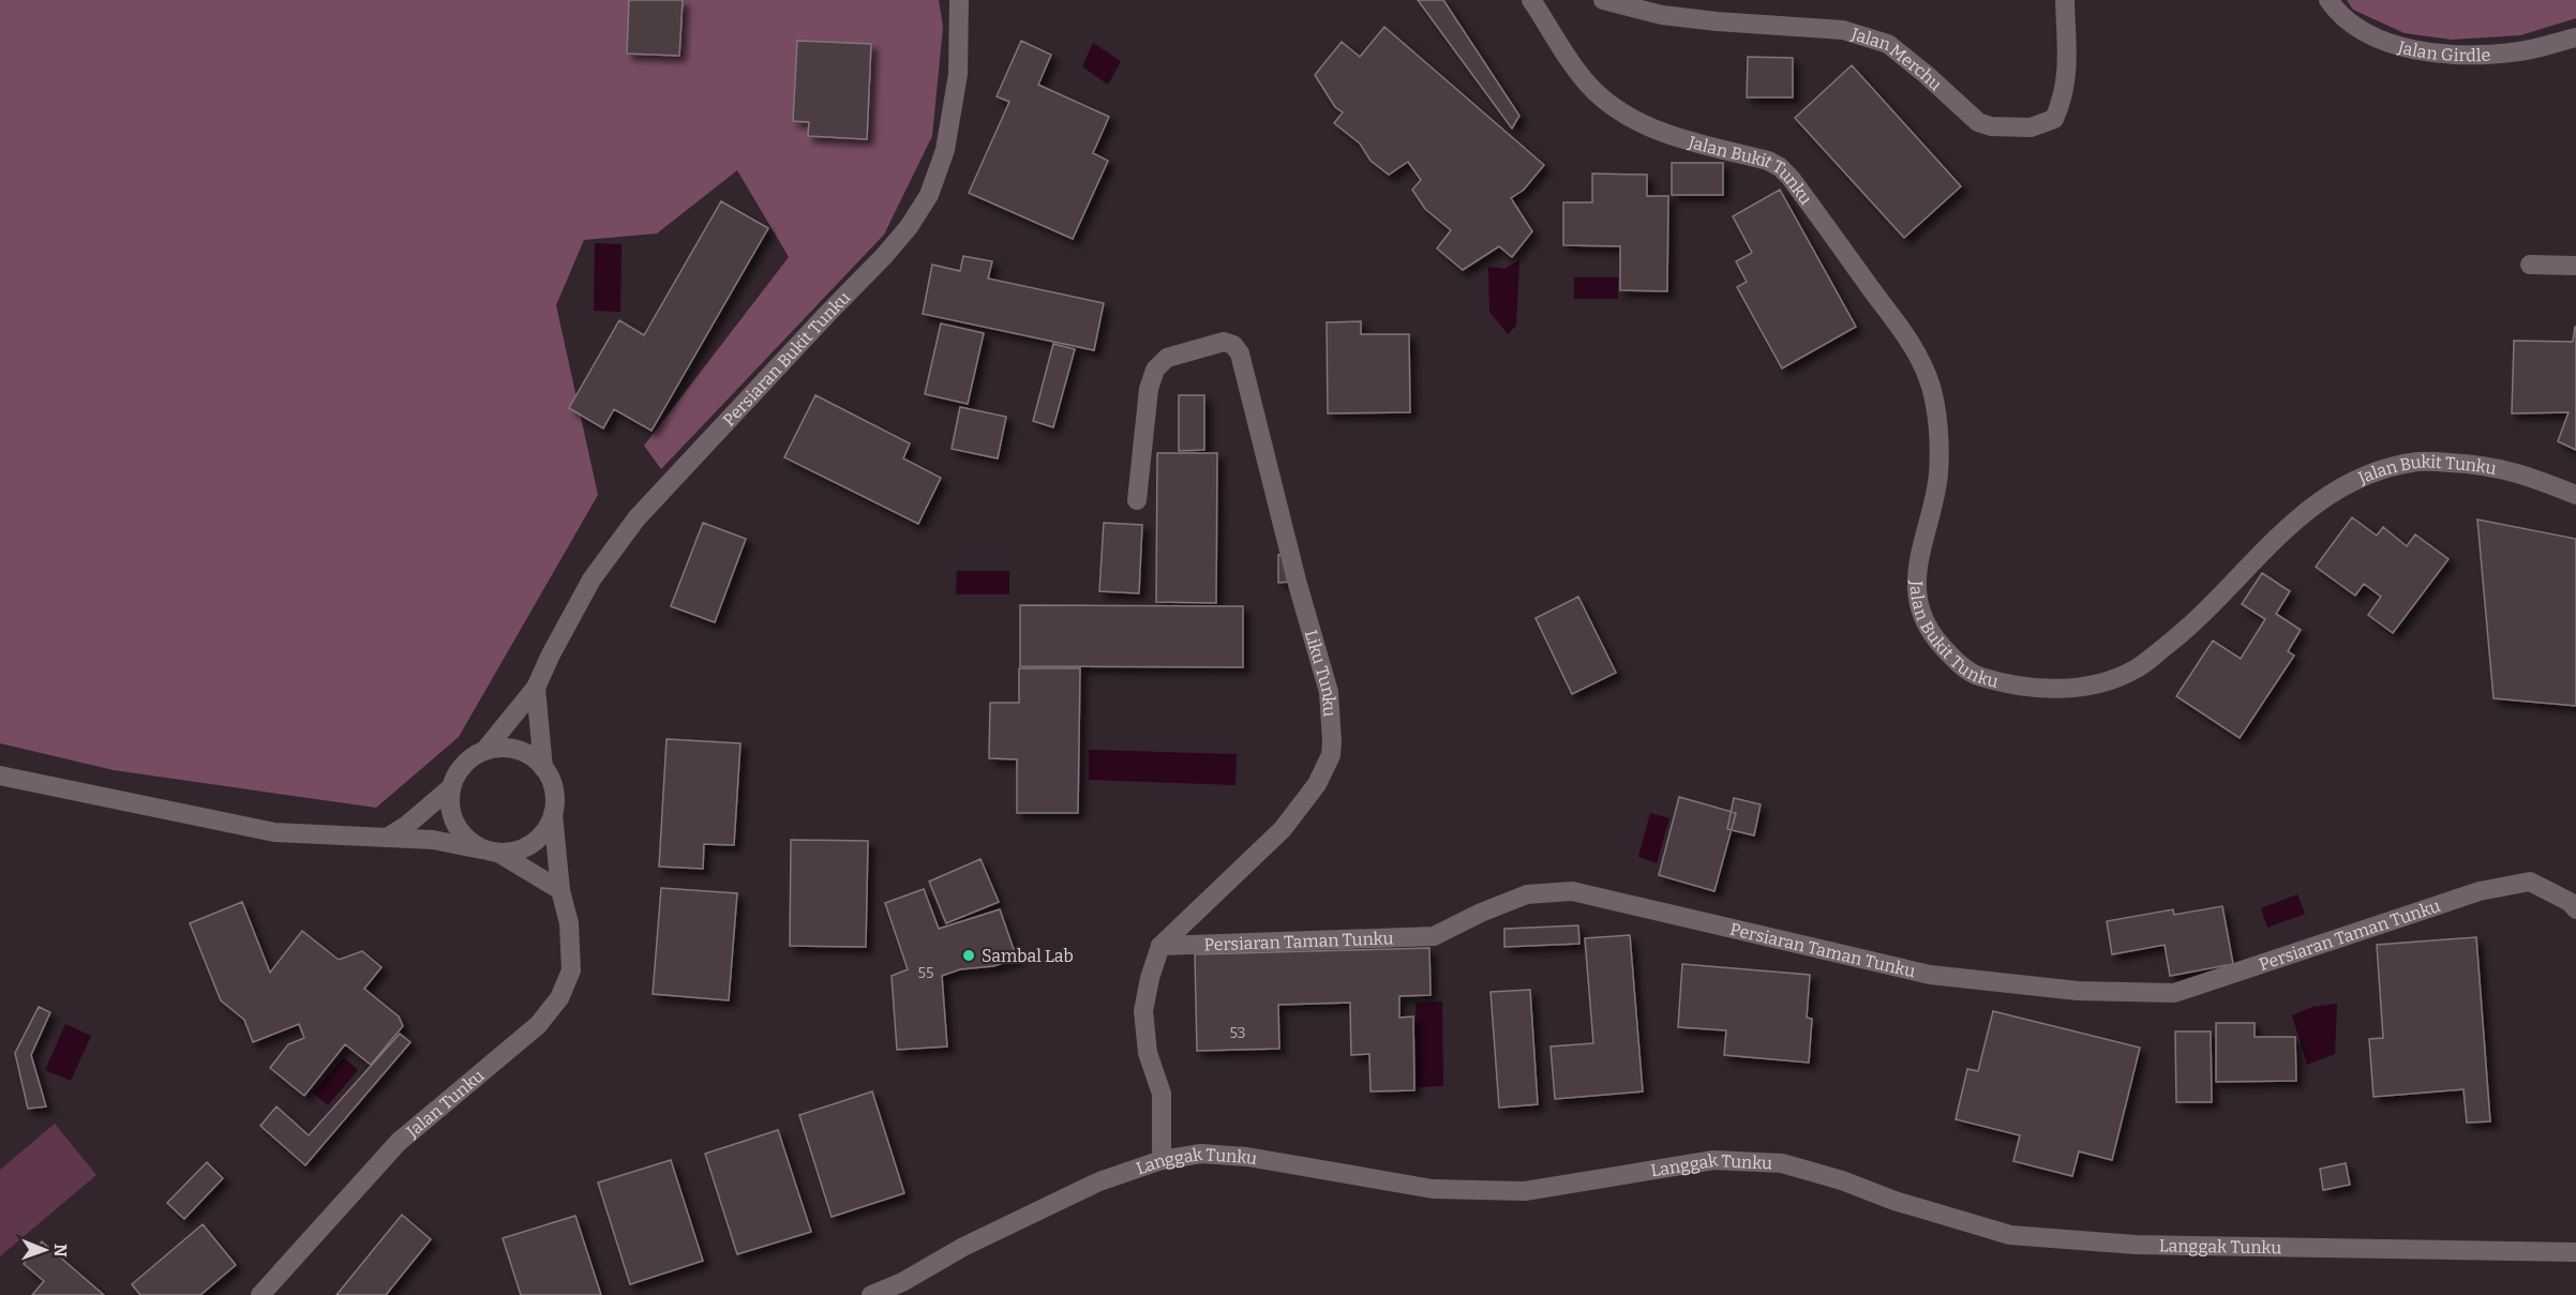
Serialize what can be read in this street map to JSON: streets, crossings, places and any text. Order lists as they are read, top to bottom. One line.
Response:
{"streets":{"street":["Jalan Girdle","Jalan Merchu","Jalan Bukit Tunku","Persiaran Bukit Tunku","Liku Tunku","Persiaran Taman Tunku","Jalan Tunku","Langgak Tunku"]},"crossings":[["Persiaran Bukit Tunku","Jalan Tunku"],["Liku Tunku","Persiaran Taman Tunku"],["Liku Tunku","Langgak Tunku"]],"places":["Sambal Lab"],"house_numbers":["55","53"],"north":"right"}
